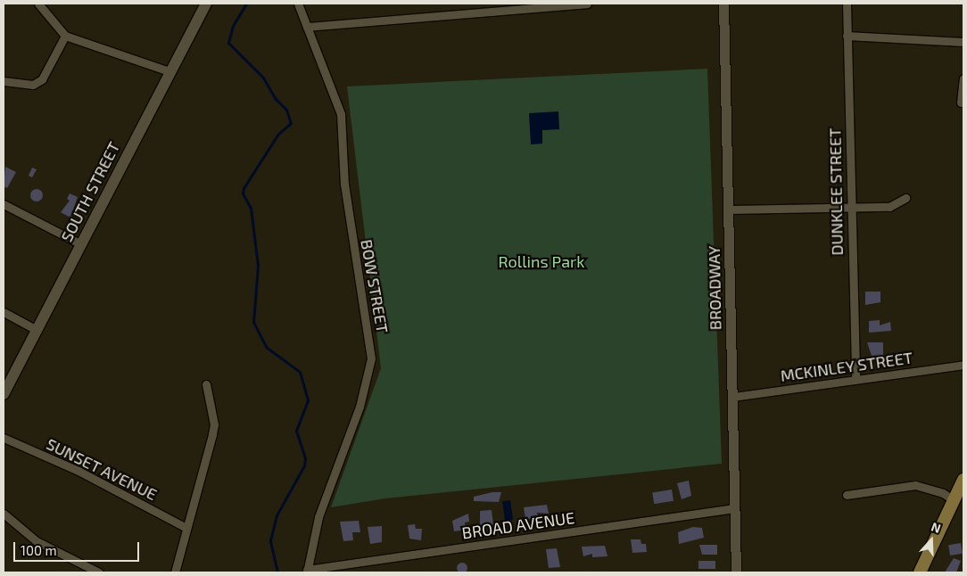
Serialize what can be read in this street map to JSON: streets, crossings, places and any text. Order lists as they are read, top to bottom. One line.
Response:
{"streets":{"main road":["SOUTH STREET"],"street":["DUNKLEE STREET","BOW STREET","BROADWAY","MCKINLEY STREET","SUNSET AVENUE","BROAD AVENUE"]},"crossings":[["DUNKLEE STREET","MCKINLEY STREET"],["BOW STREET","BROAD AVENUE"],["BROADWAY","MCKINLEY STREET"],["BROADWAY","BROAD AVENUE"]],"parks":["Rollins Park"],"scale_bar":"100 m","north":"top"}
